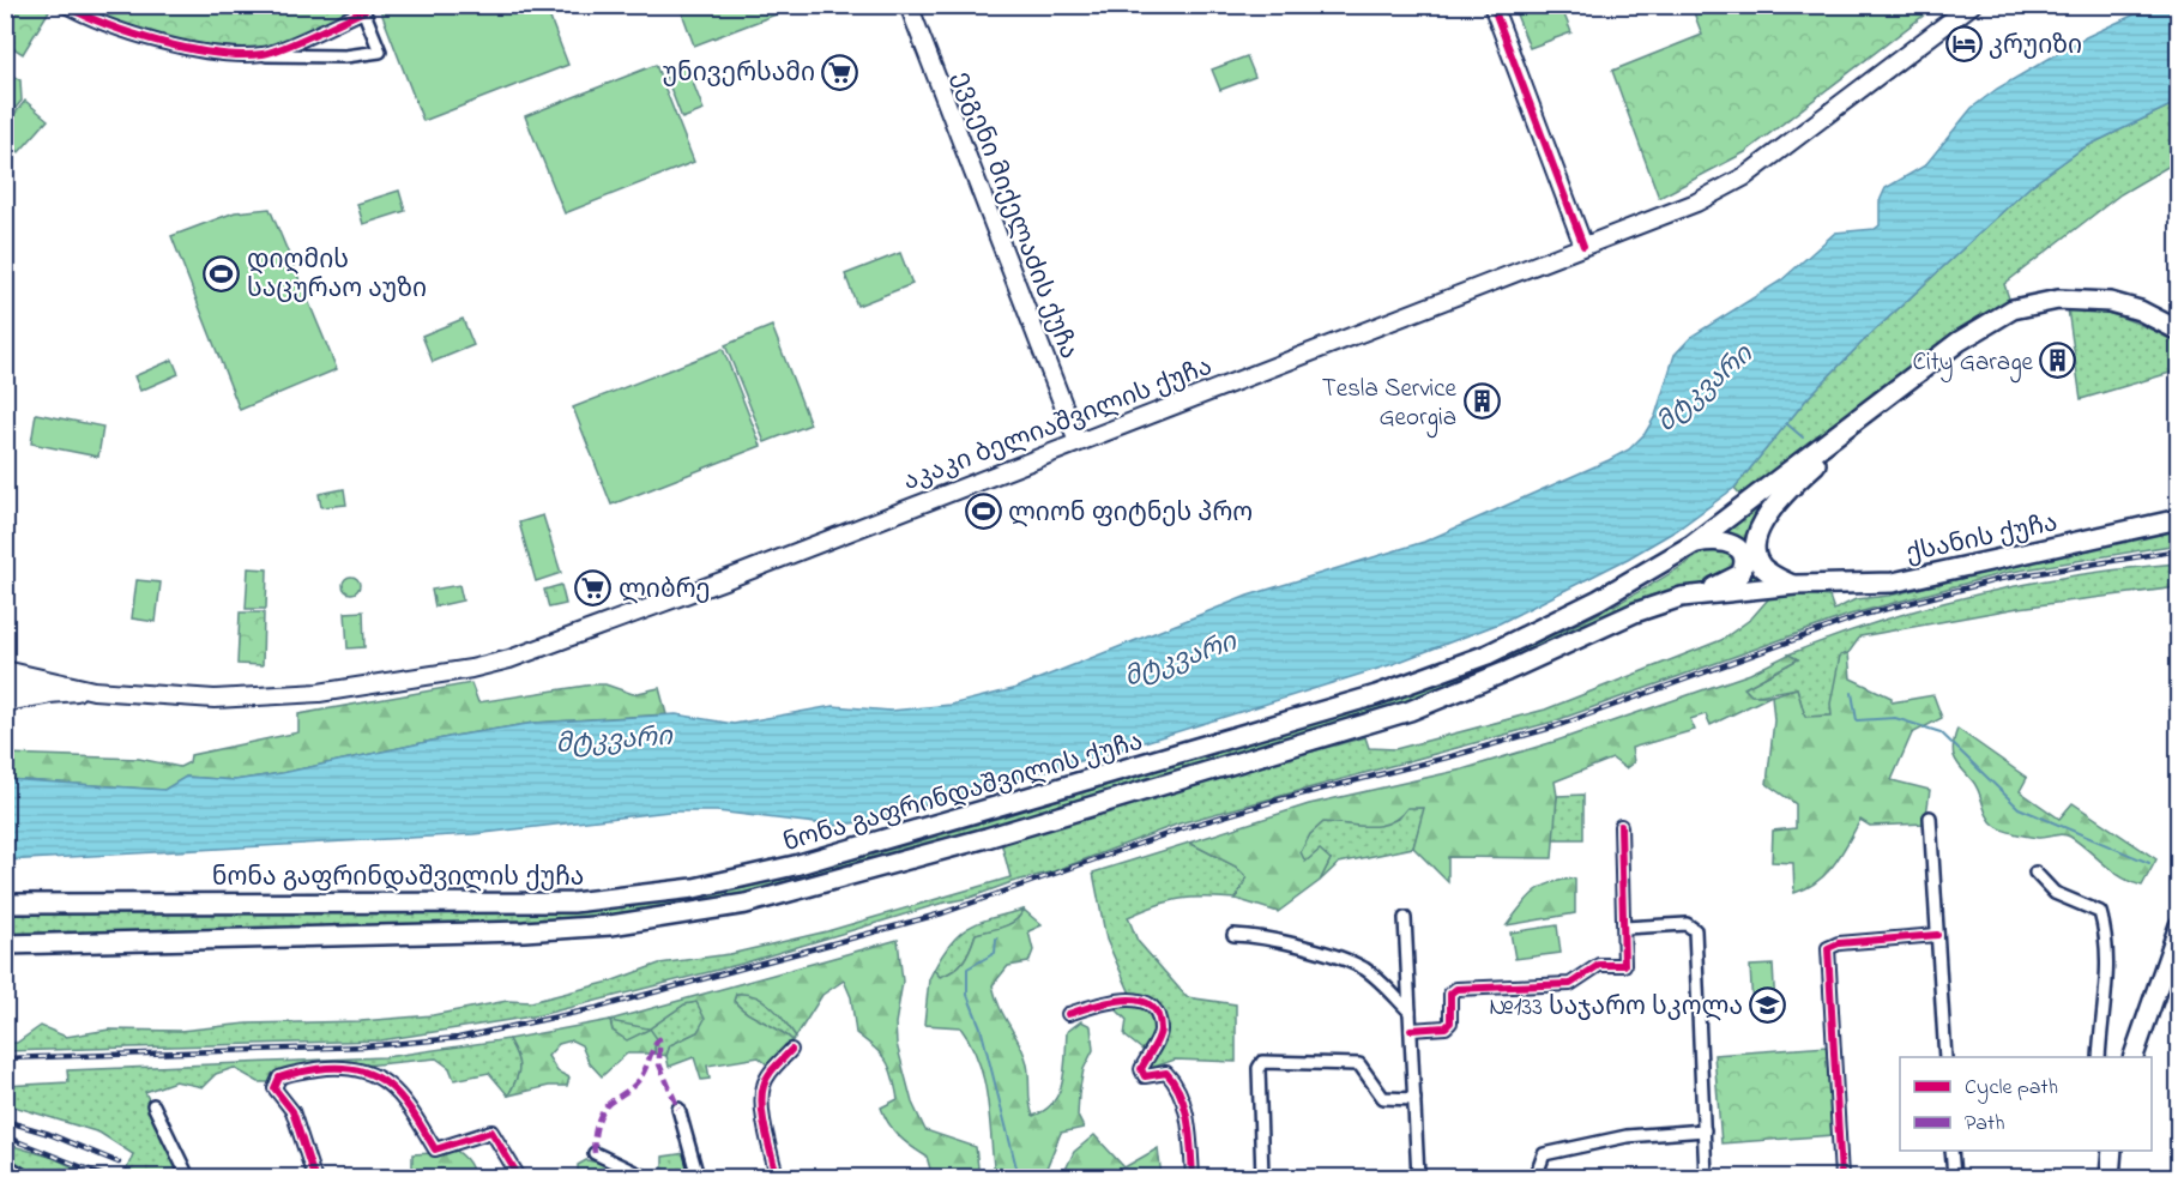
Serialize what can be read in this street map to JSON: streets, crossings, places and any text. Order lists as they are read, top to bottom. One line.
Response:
{"streets":{"main road":["ევგენი მიქელაძის ქუჩა","აკაკი ბელიაშვილის ქუჩა","ქსანის ქუჩა","ნონა გაფრინდაშვილის ქუჩა"]},"crossings":[["ევგენი მიქელაძის ქუჩა","აკაკი ბელიაშვილის ქუჩა"],["ქსანის ქუჩა","ნონა გაფრინდაშვილის ქუჩა"]],"water":["მტკვარი"],"places":{"hotel":["კრუიზი"],"supermarket":["უნივერსამი","ლიბრე"],"sports":["დიღმის საცურაო აუზი","ლიონ ფიტნეს პრო"],"building":["City Garage","Tesla Service Georgia"],"school or university":["№133 საჯარო სკოლა"]},"legend":["Cycle path","Path"]}
